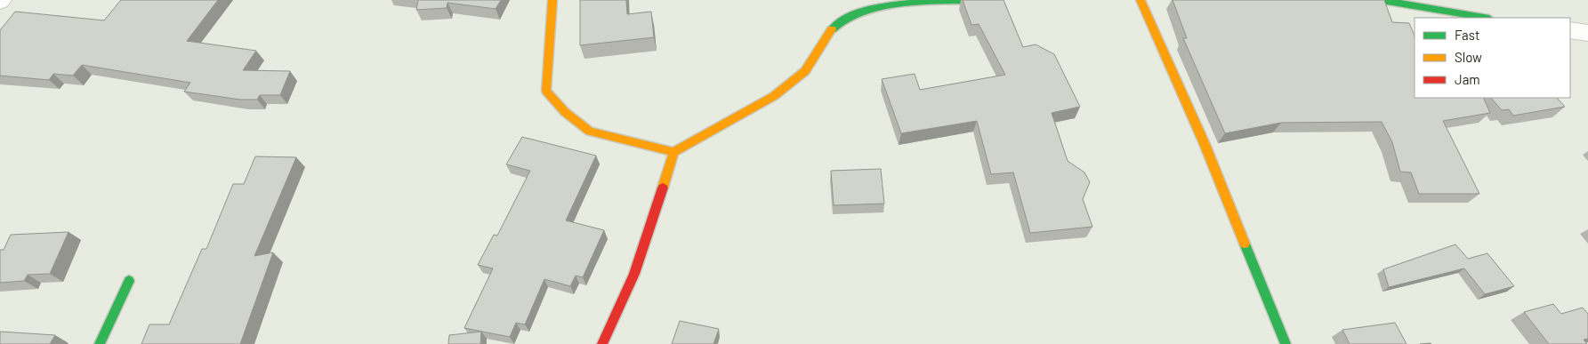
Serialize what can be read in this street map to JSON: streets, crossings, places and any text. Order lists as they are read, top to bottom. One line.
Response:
{"legend":["Fast","Slow","Jam"]}
